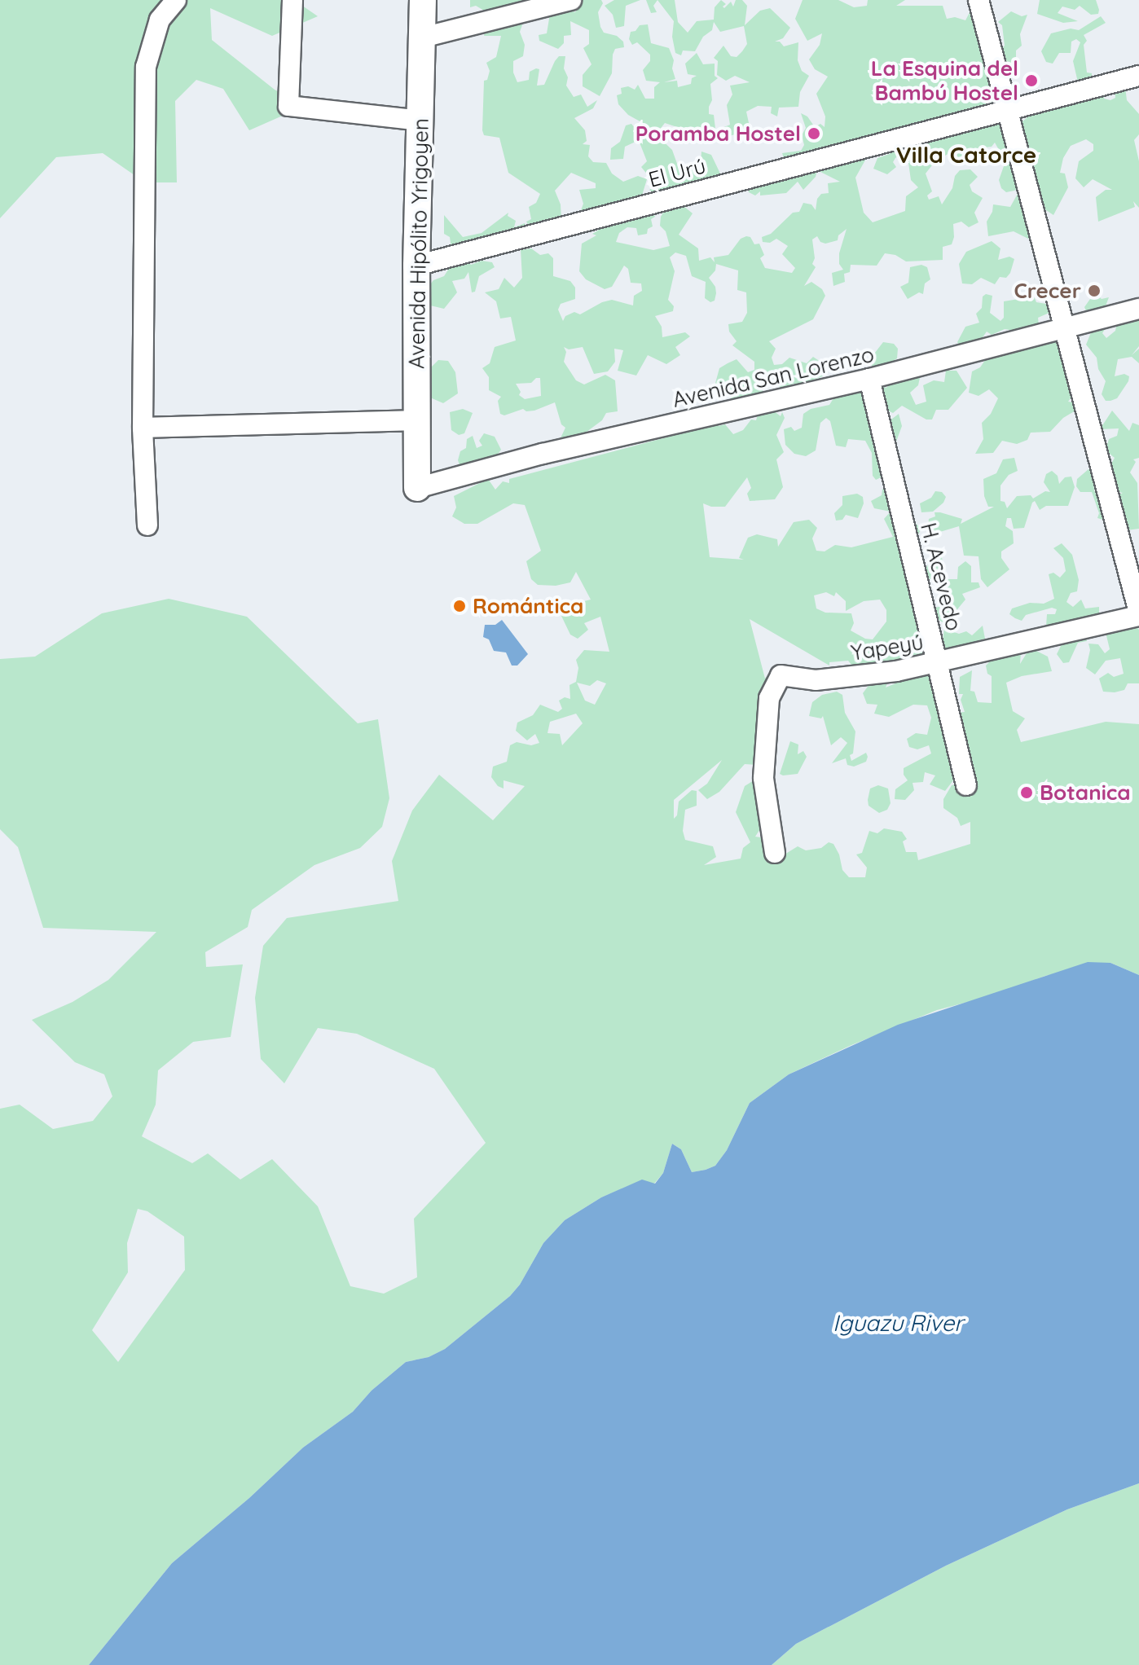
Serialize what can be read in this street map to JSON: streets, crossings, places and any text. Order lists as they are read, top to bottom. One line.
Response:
{"streets":{"main road":["Avenida Hipólito Yrigoyen"],"street":["El Urú","Avenida San Lorenzo","H. Acevedo","Yapeyú"]},"crossings":[["El Urú","Avenida Hipólito Yrigoyen"],["Avenida Hipólito Yrigoyen","Avenida San Lorenzo"],["Avenida San Lorenzo","H. Acevedo"],["H. Acevedo","Yapeyú"]],"districts":["Villa Catorce"],"water":["Iguazu River"],"places":["La Esquina del Bambú Hostel","Poramba Hostel","Crecer","Romántica","Botanica"]}
